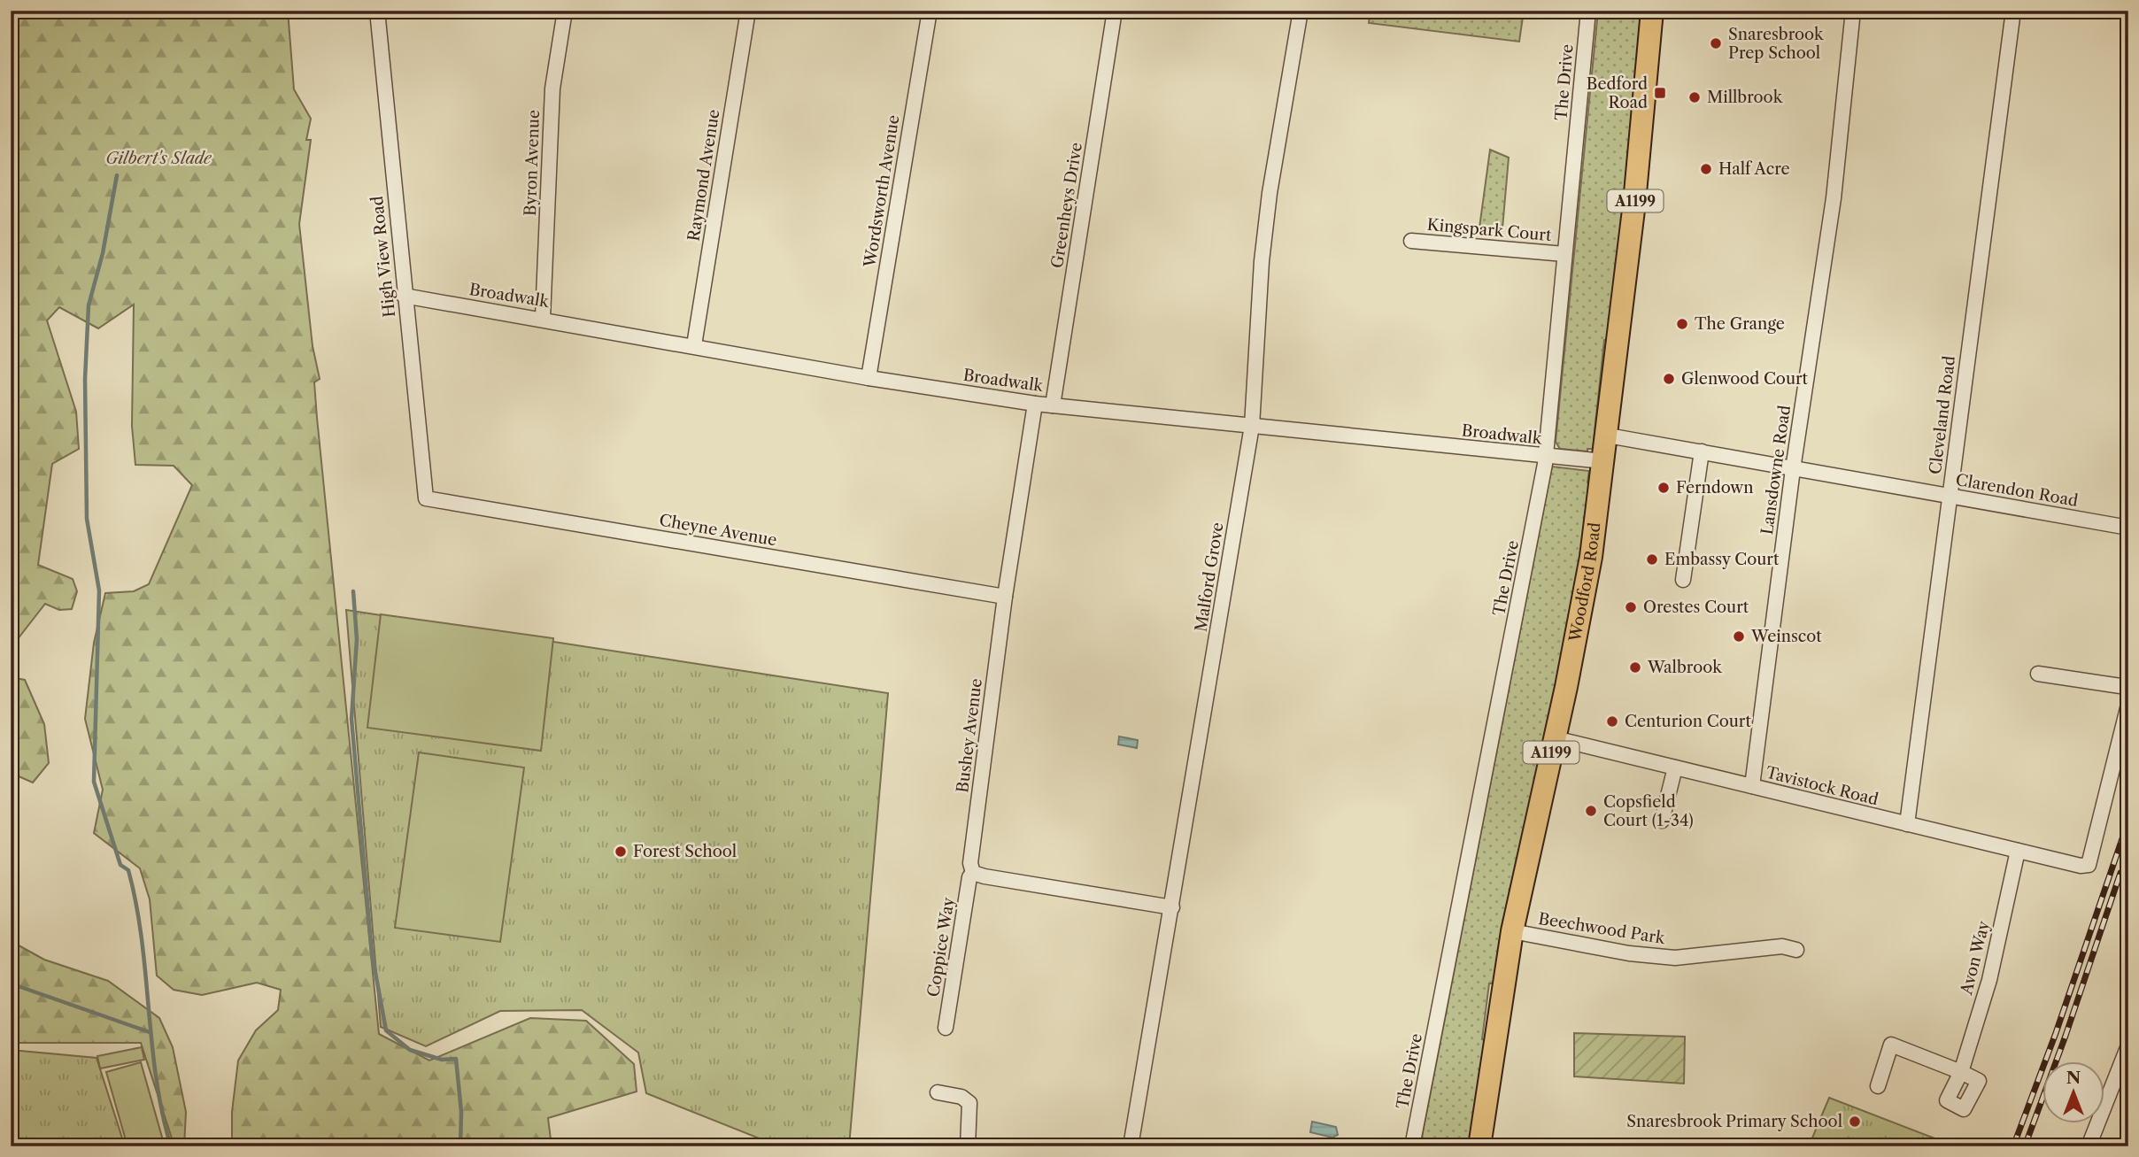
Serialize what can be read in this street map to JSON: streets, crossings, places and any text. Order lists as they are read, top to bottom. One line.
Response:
{"streets":{"main road":["A1199","Woodford Road"],"street":["The Drive","Byron Avenue","Raymond Avenue","Wordsworth Avenue","Greenheys Drive","Kingspark Court","High View Road","Broadwalk","Cleveland Road","Lansdowne Road","Clarendon Road","Cheyne Avenue","Malford Grove","Bushey Avenue","Tavistock Road","Beechwood Park","Coppice Way","Avon Way"]},"crossings":[["The Drive","Kingspark Court"],["The Drive","Broadwalk"],["Byron Avenue","Broadwalk"],["Raymond Avenue","Broadwalk"],["Wordsworth Avenue","Broadwalk"],["Greenheys Drive","Broadwalk"],["High View Road","Broadwalk"],["High View Road","Cheyne Avenue"],["Broadwalk","Malford Grove"],["Broadwalk","Woodford Road"],["Broadwalk","Bushey Avenue"],["Cleveland Road","Clarendon Road"],["Cleveland Road","Tavistock Road"],["Lansdowne Road","Clarendon Road"],["Lansdowne Road","Tavistock Road"],["Clarendon Road","Woodford Road"],["Cheyne Avenue","Bushey Avenue"],["Woodford Road","Tavistock Road"],["Woodford Road","Beechwood Park"],["Bushey Avenue","Coppice Way"],["Tavistock Road","Avon Way"]],"parks":["Gilbert's Slade"],"places":{"other":["Snaresbrook Prep School","Millbrook","Half Acre","The Grange","Glenwood Court","Ferndown","Embassy Court","Orestes Court","Weinscot","Walbrook","Centurion Court","Copsfield Court (1-34)","Forest School","Snaresbrook Primary School"],"transit":["Bedford Road"]},"north":"top"}
